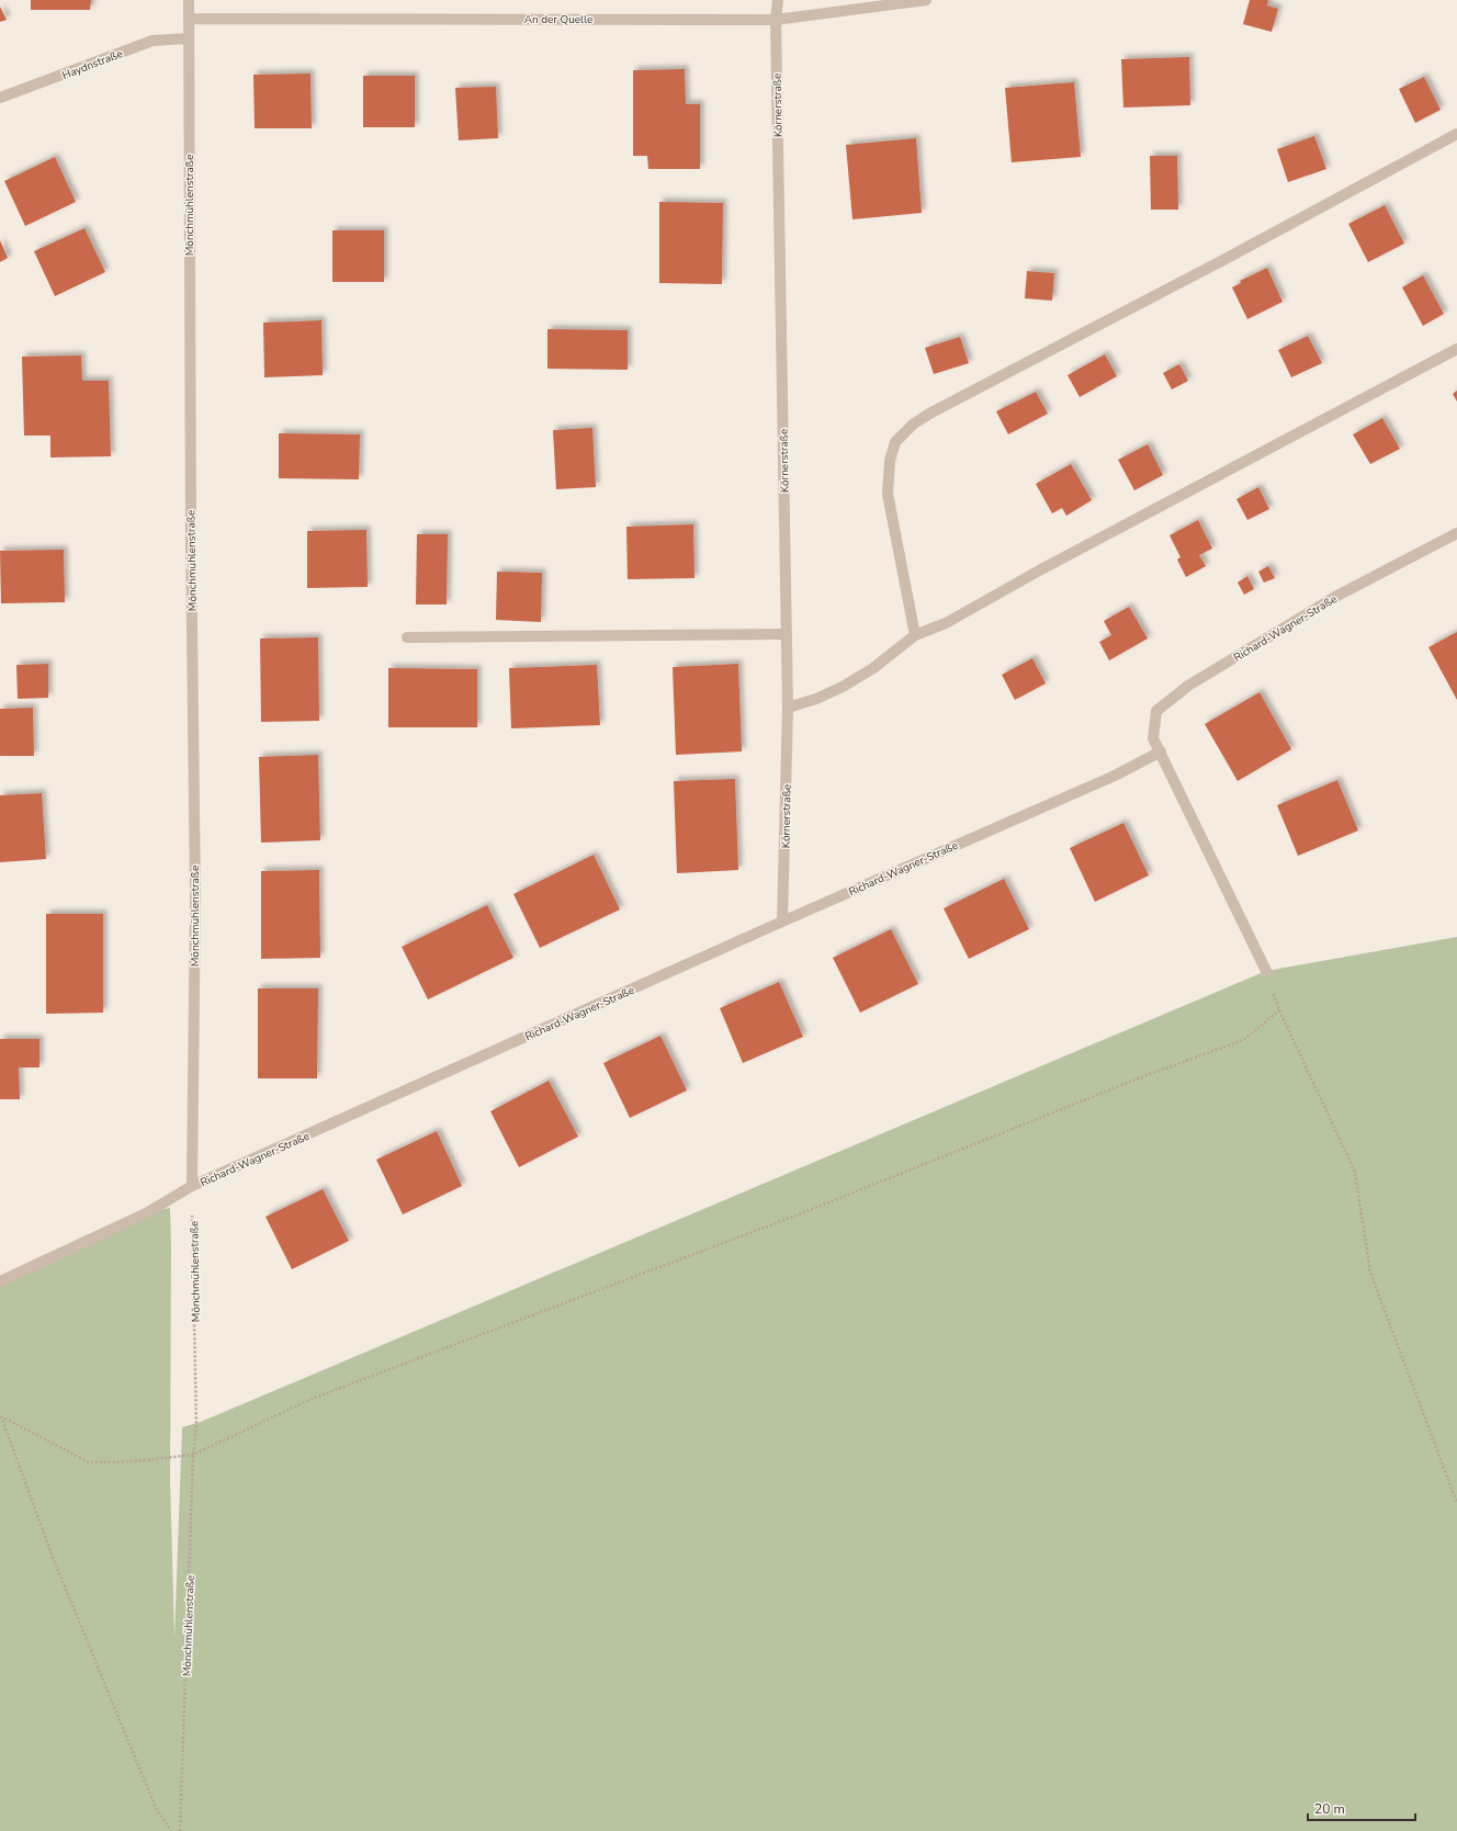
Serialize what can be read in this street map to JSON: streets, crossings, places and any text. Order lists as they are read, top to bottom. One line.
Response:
{"streets":{"street":["An der Quelle","Haydnstraße","Körnerstraße","Mönchmühlenstraße","Richard-Wagner-Straße"]},"crossings":[["An der Quelle","Körnerstraße"],["An der Quelle","Mönchmühlenstraße"],["Haydnstraße","Mönchmühlenstraße"],["Körnerstraße","Richard-Wagner-Straße"],["Mönchmühlenstraße","Richard-Wagner-Straße"]],"scale_bar":"20 m"}
